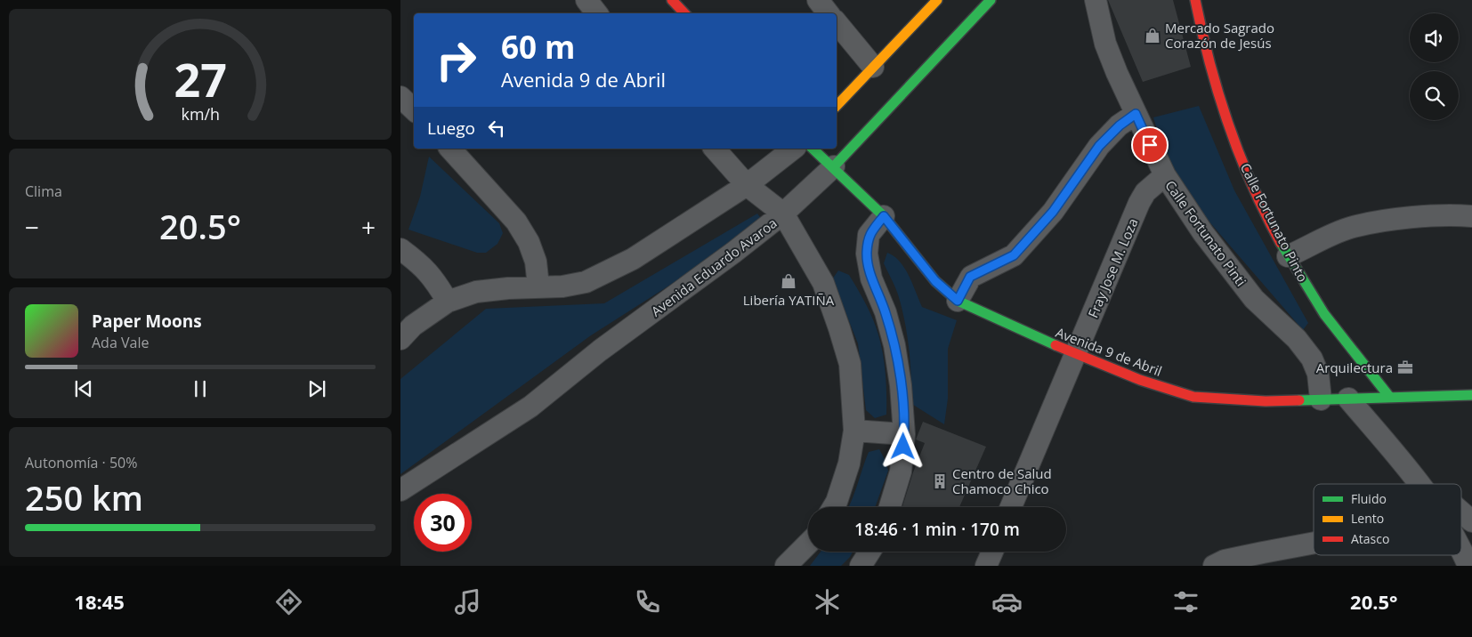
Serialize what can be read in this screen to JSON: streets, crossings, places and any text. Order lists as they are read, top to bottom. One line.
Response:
{"streets":{"main road":["Calle Fortunato Pinto","Avenida Eduardo Avaroa","Avenida 9 de Abril"],"street":["Calle Fortunato Pinti","Fray Jose M. Loza"]},"crossings":[["Calle Fortunato Pinto","Avenida 9 de Abril"],["Calle Fortunato Pinti","Fray Jose M. Loza"],["Calle Fortunato Pinti","Avenida 9 de Abril"],["Avenida Eduardo Avaroa","Avenida 9 de Abril"],["Fray Jose M. Loza","Avenida 9 de Abril"]],"places":{"shop":["Mercado Sagrado Corazón de Jesús","Libería YATIÑA"],"office":["Arquilectura"],"building":["Centro de Salud Chamoco Chico"]},"legend":["Fluido","Lento","Atasco"],"page":{"turn":["60 m","Avenida 9 de Abril"],"then":"Luego","tile":["Clima",["Autonomía · 50%","250 km"]],"heat":["−","20.5°","+"],"song":["Paper Moons","Ada Vale"],"limit":"30","trip":"18:46 · 1 min · 170 m","tabs":["18:45","20.5°"],"gauge":["27","km/h"]}}
